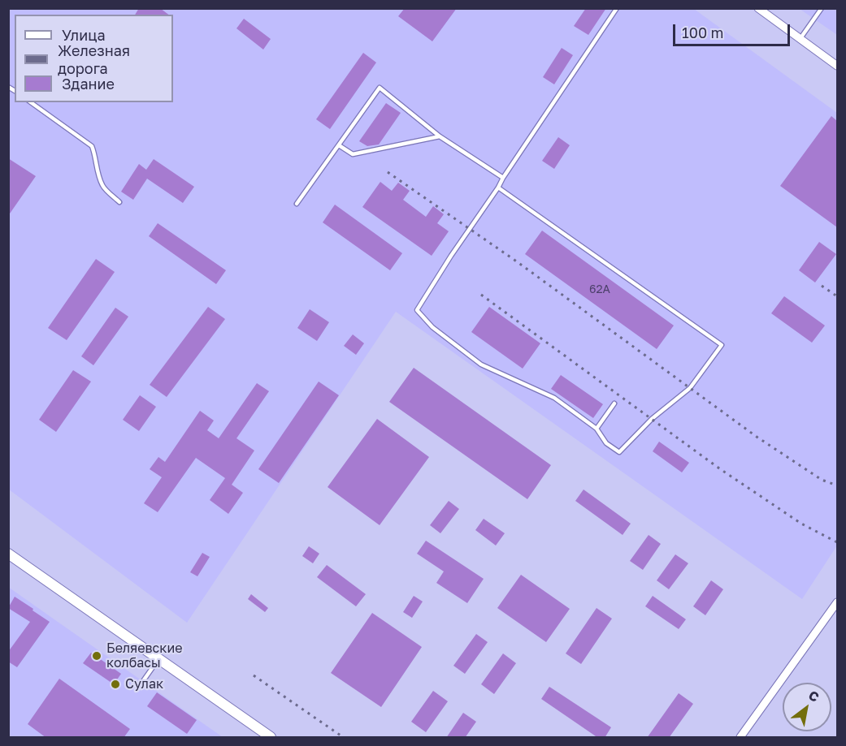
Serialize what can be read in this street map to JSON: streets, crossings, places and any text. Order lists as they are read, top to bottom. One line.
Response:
{"places":["Беляевские колбасы","Сулак"],"house_numbers":["62А"],"legend":["Улица","Железная дорога","Здание"],"scale_bar":"100 m","north":"top right"}
